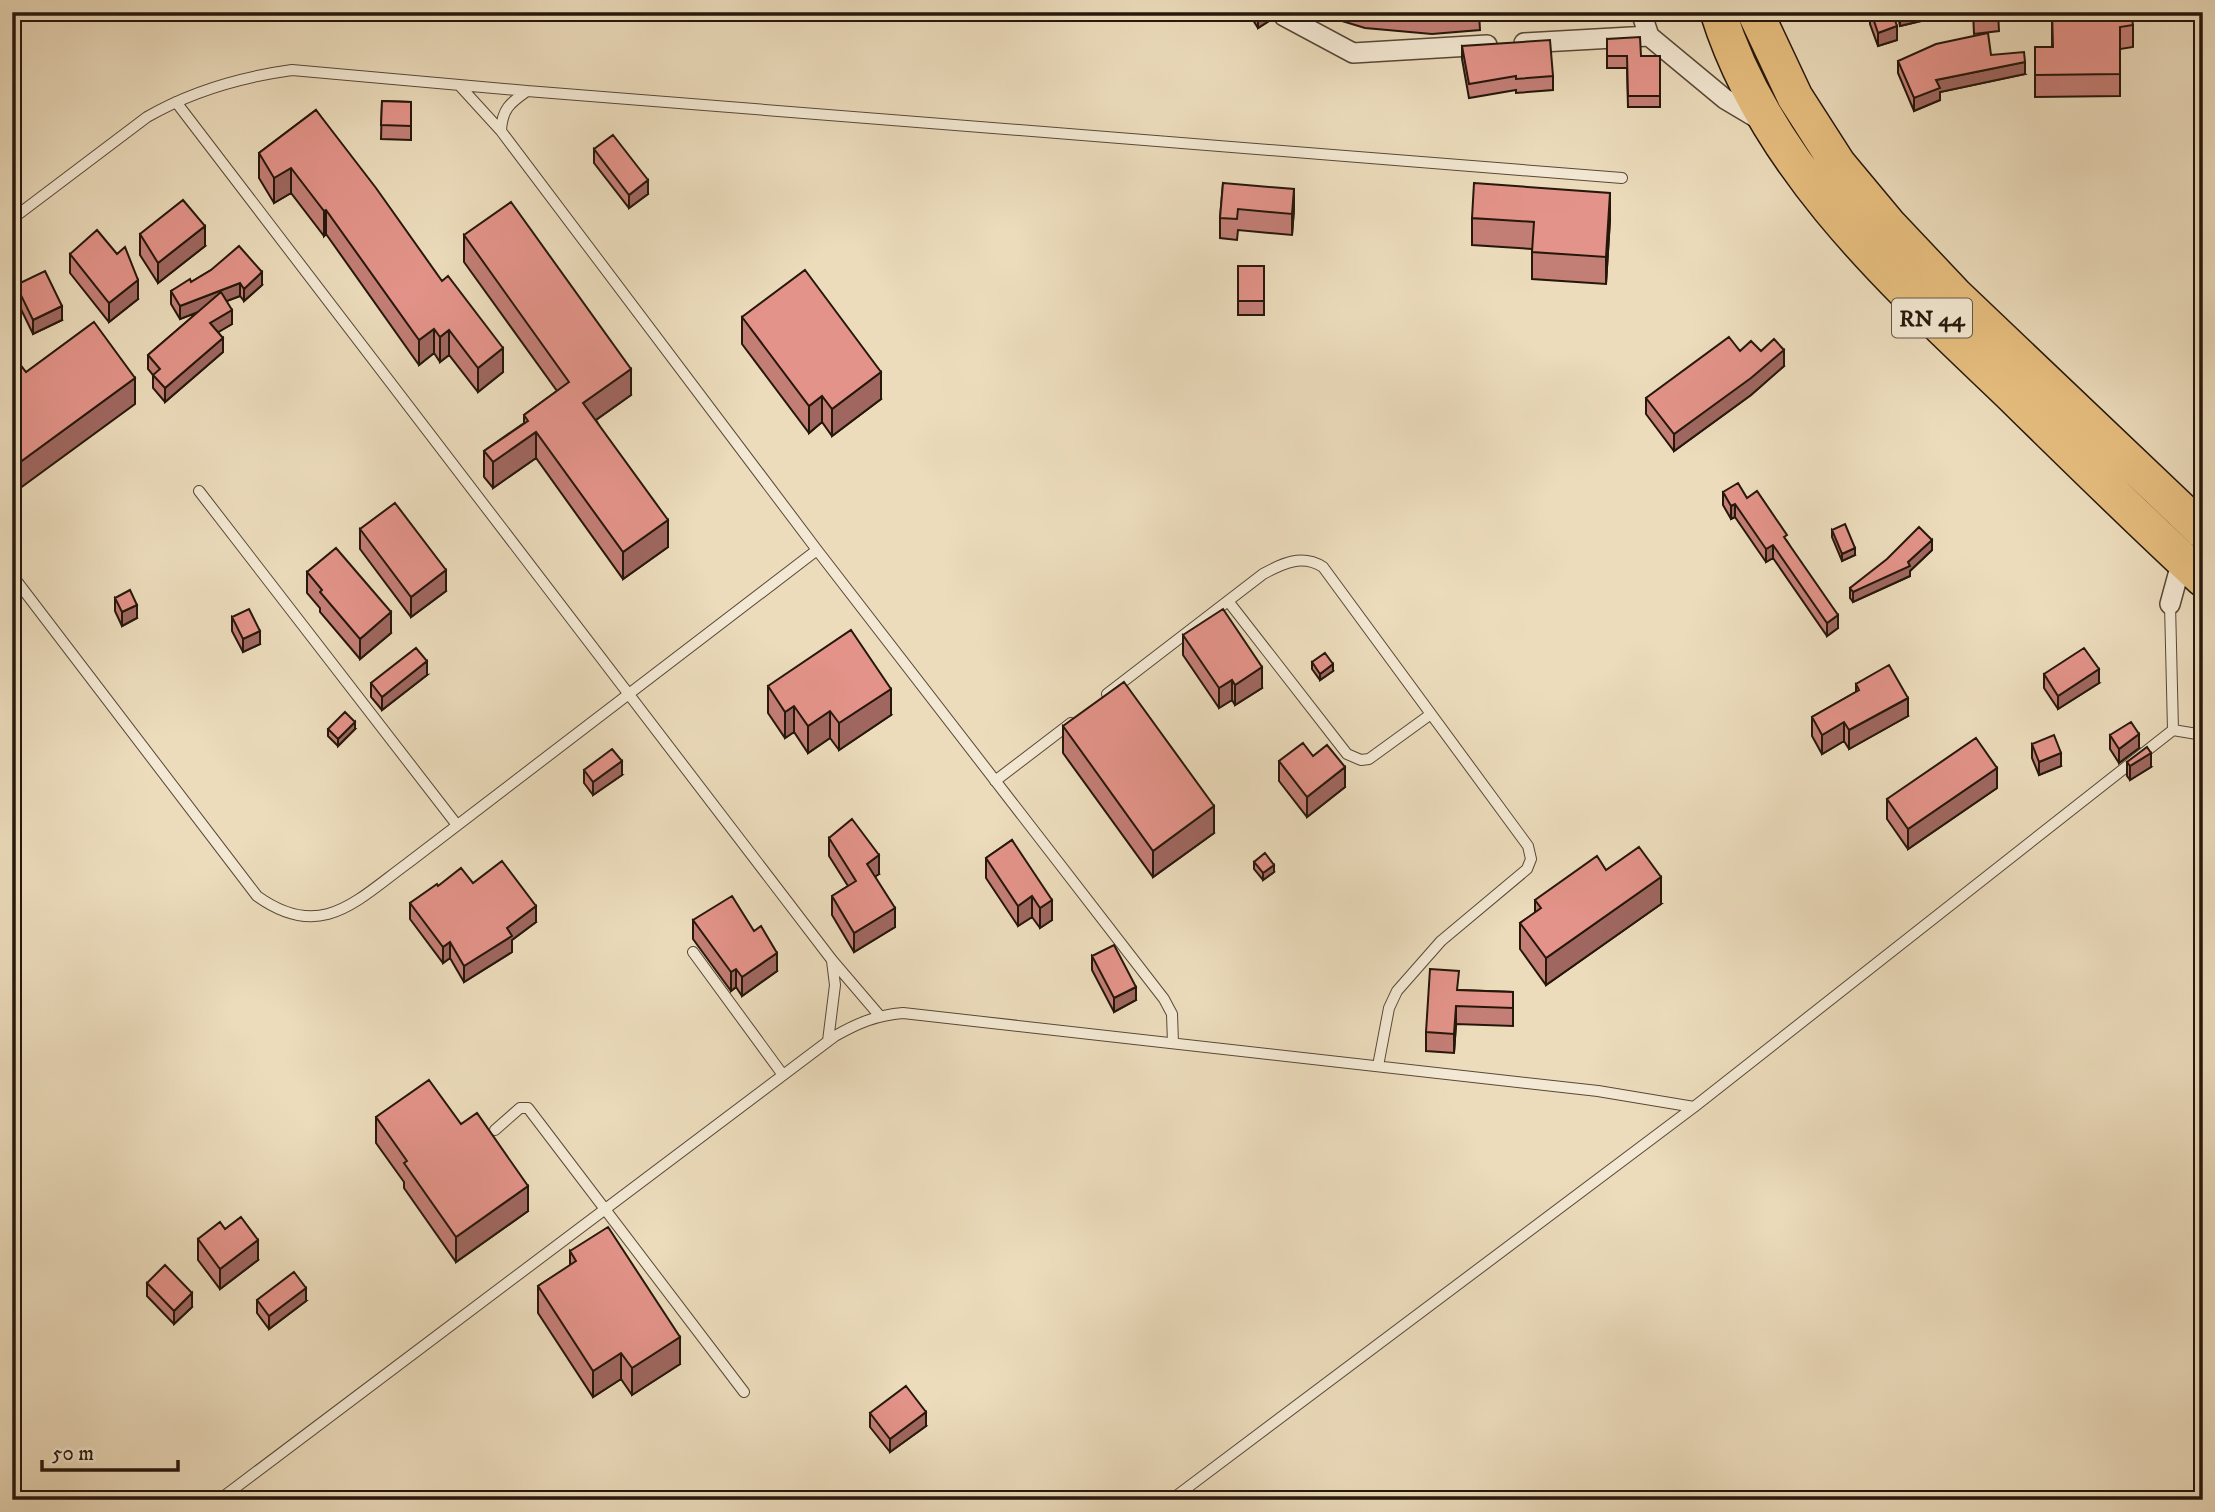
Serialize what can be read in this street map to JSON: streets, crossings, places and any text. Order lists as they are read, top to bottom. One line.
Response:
{"streets":{"highway":["RN 44"]},"scale_bar":"50 m"}
